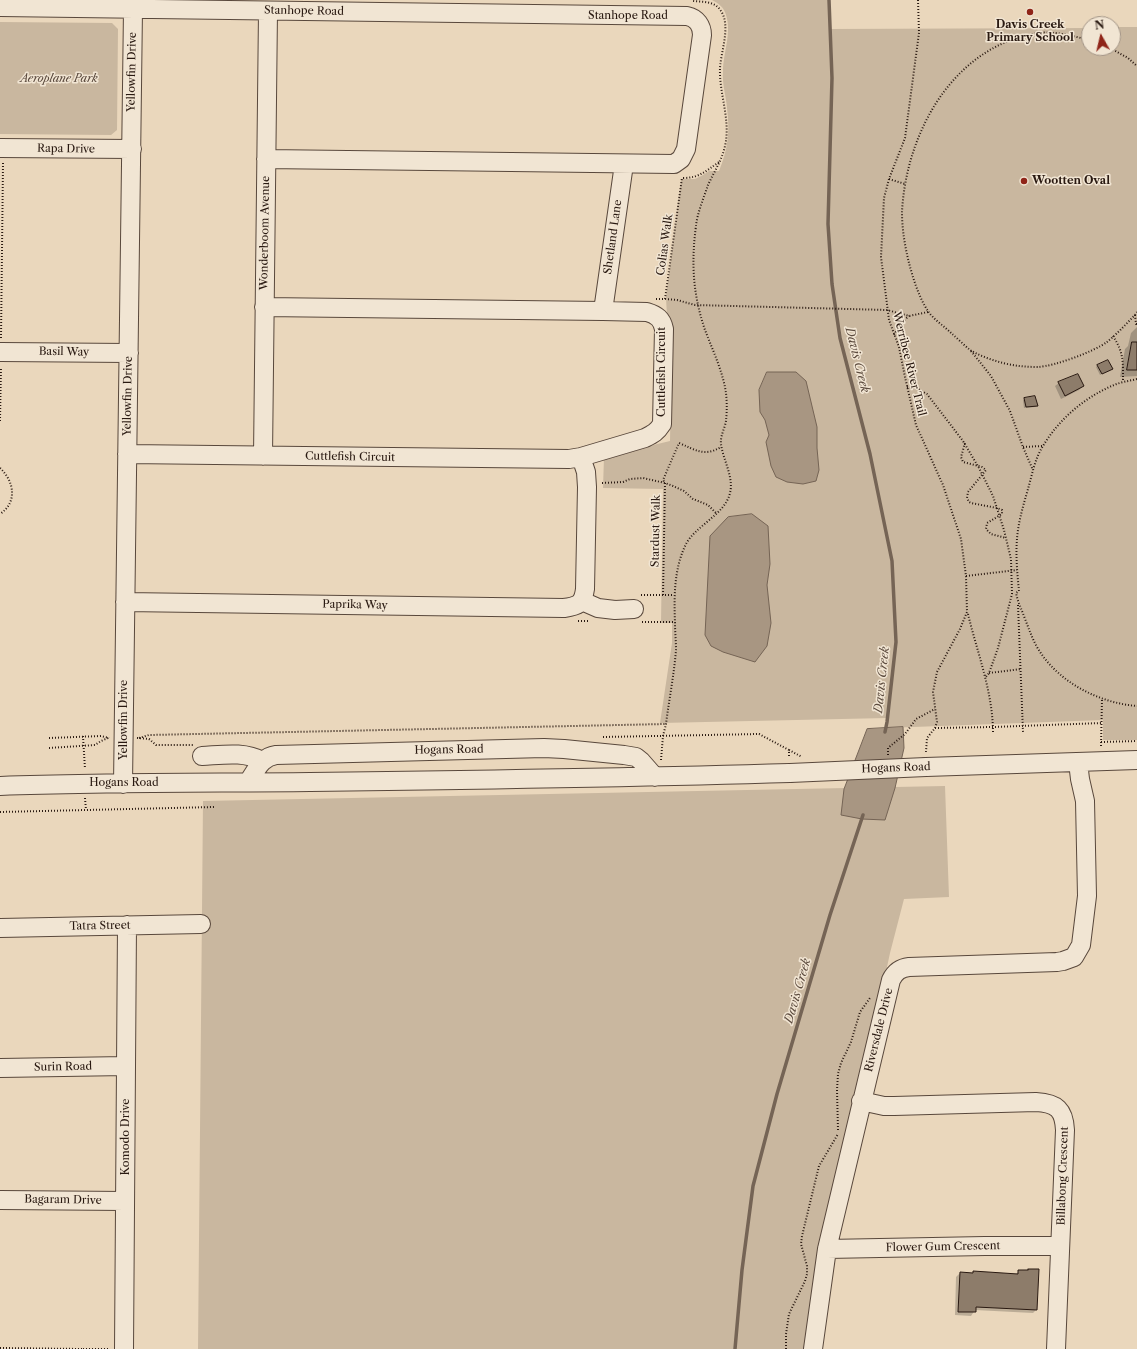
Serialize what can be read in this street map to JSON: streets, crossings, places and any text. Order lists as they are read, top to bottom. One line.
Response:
{"streets":{"street":["Stanhope Road","Yellowfin Drive","Rapa Drive","Wonderboom Avenue","Shetland Lane","Basil Way","Cuttlefish Circuit","Paprika Way","Hogans Road","Tatra Street","Riversdale Drive","Surin Road","Komodo Drive","Billabong Crescent","Bagaram Drive","Flower Gum Crescent"],"path":["Colias Walk","Werribee River Trail","Stardust Walk"]},"crossings":[["Stanhope Road","Yellowfin Drive"],["Stanhope Road","Wonderboom Avenue"],["Yellowfin Drive","Rapa Drive"],["Yellowfin Drive","Basil Way"],["Yellowfin Drive","Cuttlefish Circuit"],["Yellowfin Drive","Paprika Way"],["Yellowfin Drive","Hogans Road"],["Wonderboom Avenue","Cuttlefish Circuit"],["Werribee River Trail","Hogans Road"],["Hogans Road","Riversdale Drive"],["Tatra Street","Komodo Drive"],["Riversdale Drive","Billabong Crescent"],["Riversdale Drive","Flower Gum Crescent"],["Surin Road","Komodo Drive"],["Komodo Drive","Bagaram Drive"],["Billabong Crescent","Flower Gum Crescent"]],"water":["Davis Creek"],"parks":["Aeroplane Park"],"places":["Davis Creek Primary School","Wootten Oval"],"north":"top"}
